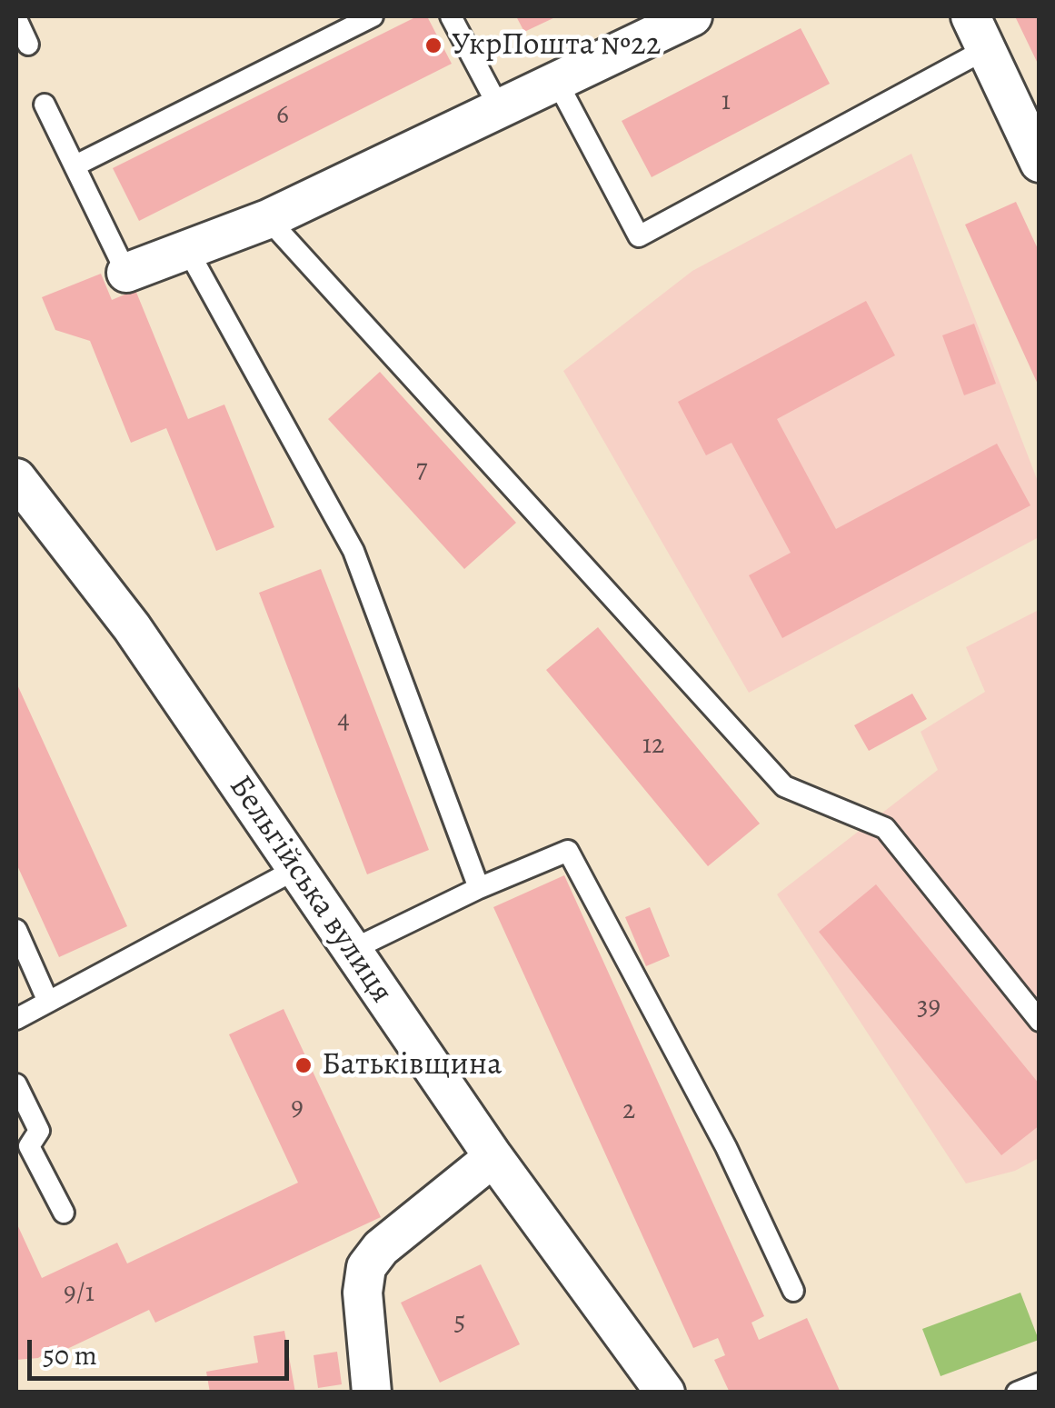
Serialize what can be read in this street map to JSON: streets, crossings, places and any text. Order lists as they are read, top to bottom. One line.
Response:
{"streets":{"street":["Бельгійська вулиця"]},"places":["УкрПошта №22","Батьківщина"],"house_numbers":["1","6","7","4","12","39","9","2","9/1","5"],"scale_bar":"50 m"}
